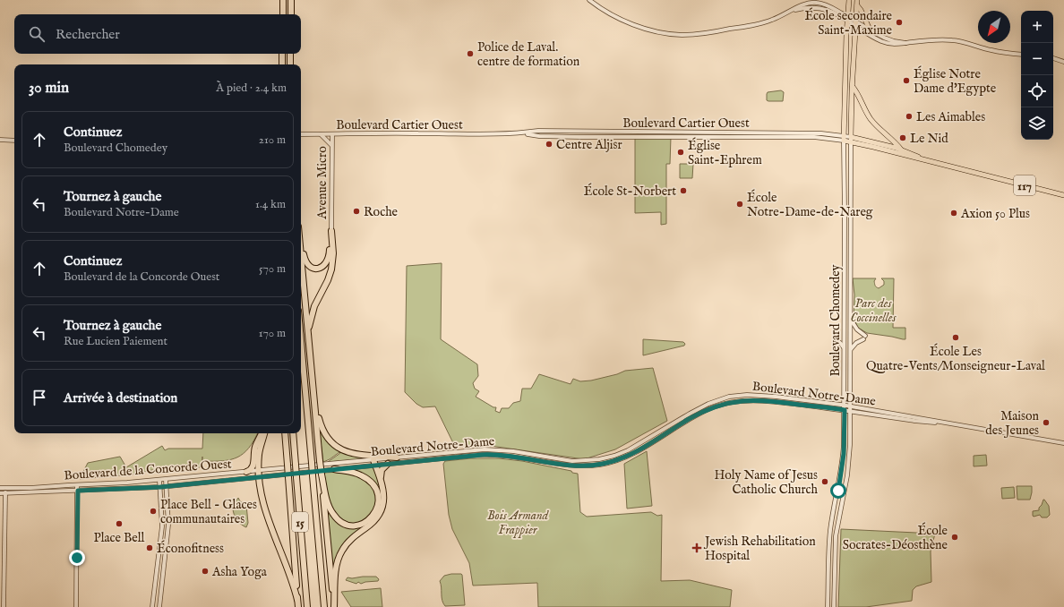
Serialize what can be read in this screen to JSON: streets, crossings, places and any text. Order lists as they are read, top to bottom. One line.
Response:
{"streets":{"highway":["15"],"main road":["117"],"street":["Boulevard Cartier Ouest","Avenue Micro","Boulevard Chomedey","Boulevard Notre-Dame","Boulevard de la Concorde Ouest"]},"crossings":[["Boulevard Cartier Ouest","Avenue Micro"],["Boulevard Cartier Ouest","117"],["Boulevard Cartier Ouest","Boulevard Chomedey"],["117","Boulevard Chomedey"],["Boulevard Chomedey","Boulevard Notre-Dame"],["Boulevard Notre-Dame","Boulevard de la Concorde Ouest"],["Boulevard Notre-Dame","15"],["Boulevard de la Concorde Ouest","15"]],"parks":["Parc des Coccinelles","Bois Armand Frappier"],"places":{"other":["École secondaire Saint-Maxime","Police de Laval. centre de formation","Église Notre Dame d'Egypte","Les Aimables","Le Nid","Centre Aljisr","Église Saint-Ephrem","École St-Norbert","École Notre-Dame-de-Nareg","Roche","Axion 50 Plus","École Les Quatre-Vents/Monseigneur-Laval","Maison des Jeunes","Holy Name of Jesus Catholic Church","Place Bell - Glaces communautaires","Place Bell","École Socrates-Déosthène","Éconofitness","Asha Yoga"],"health":["Jewish Rehabilitation Hospital"]},"north":"bottom left","page":{"map_buttons":["+","−"],"search":"Rechercher","heading":["30 min","À pied · 2.4 km"],"list":[["Continuez","Boulevard Chomedey","210 m"],["Tournez à gauche","Boulevard Notre-Dame","1.4 km"],["Continuez","Boulevard de la Concorde Ouest","570 m"],["Tournez à gauche","Rue Lucien Paiement","170 m"],"Arrivée à destination"]}}
